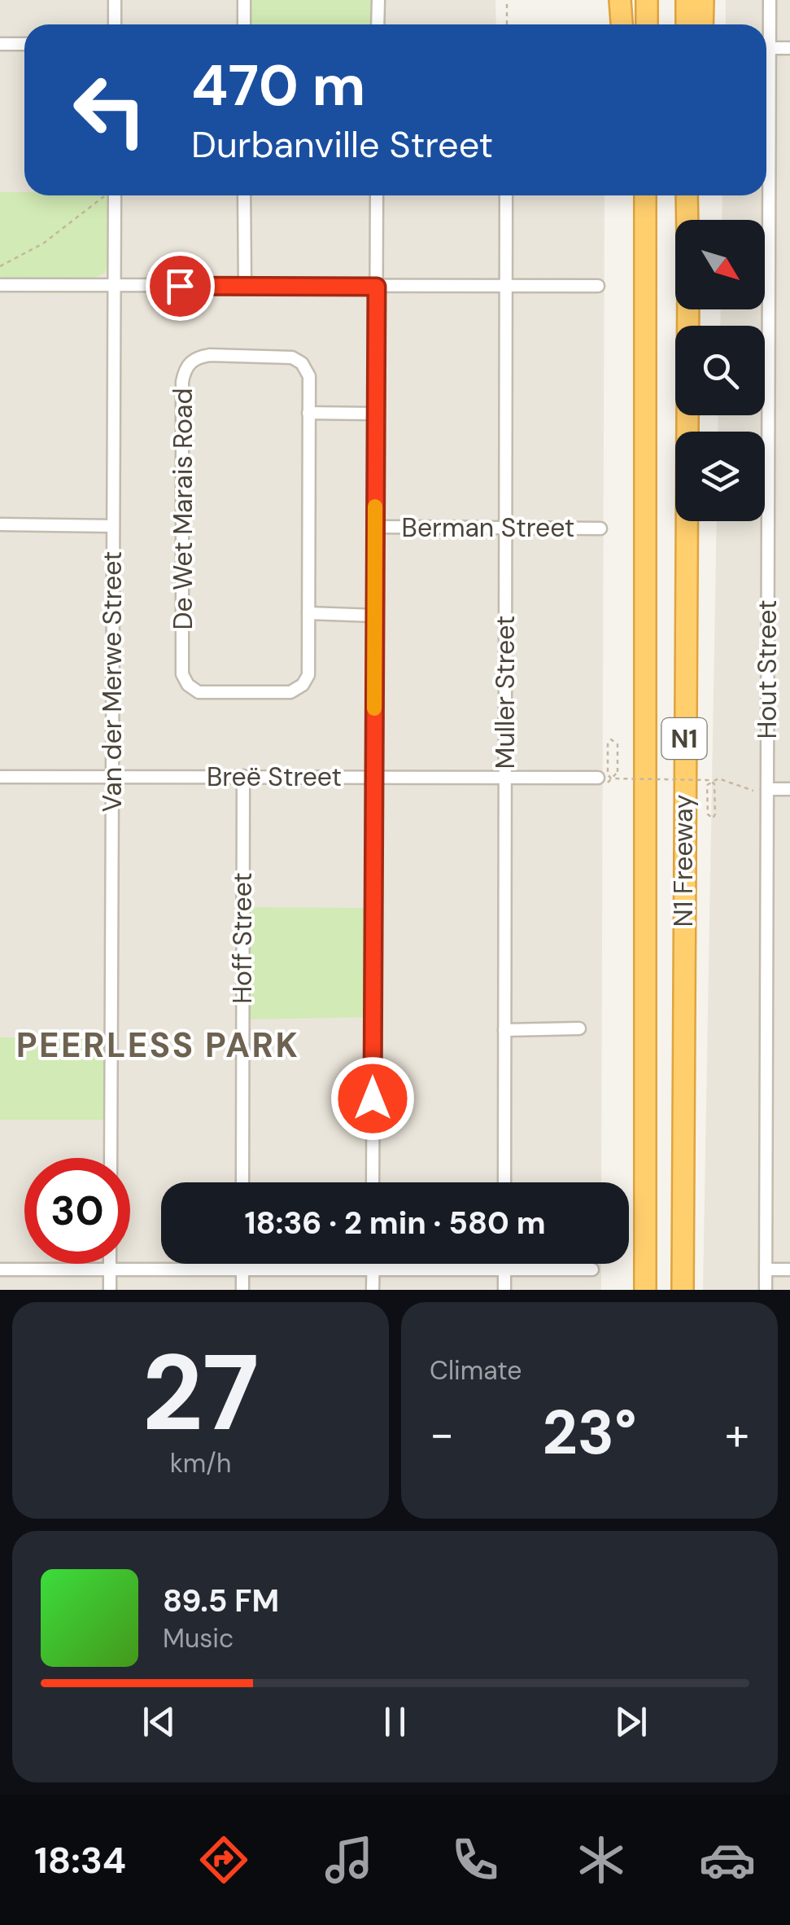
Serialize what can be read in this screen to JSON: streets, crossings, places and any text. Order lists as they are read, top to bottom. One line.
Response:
{"streets":{"highway":["N1","N1 Freeway"],"street":["De Wet Marais Road","Berman Street","Hout Street","Van der Merwe Street","Muller Street","Breë Street","Hoff Street"]},"crossings":[["Berman Street","Muller Street"],["Van der Merwe Street","Breë Street"],["Muller Street","Breë Street"],["Breë Street","Hoff Street"]],"districts":["PEERLESS PARK"],"north":"bottom right","page":{"turn":["470 m","Durbanville Street"],"limit":"30","trip":"18:36 · 2 min · 580 m","tile":[["27","km/h"],"Climate"],"heat":["−","23°","+"],"song":["89.5 FM","Music"],"tabs":"18:34"}}
